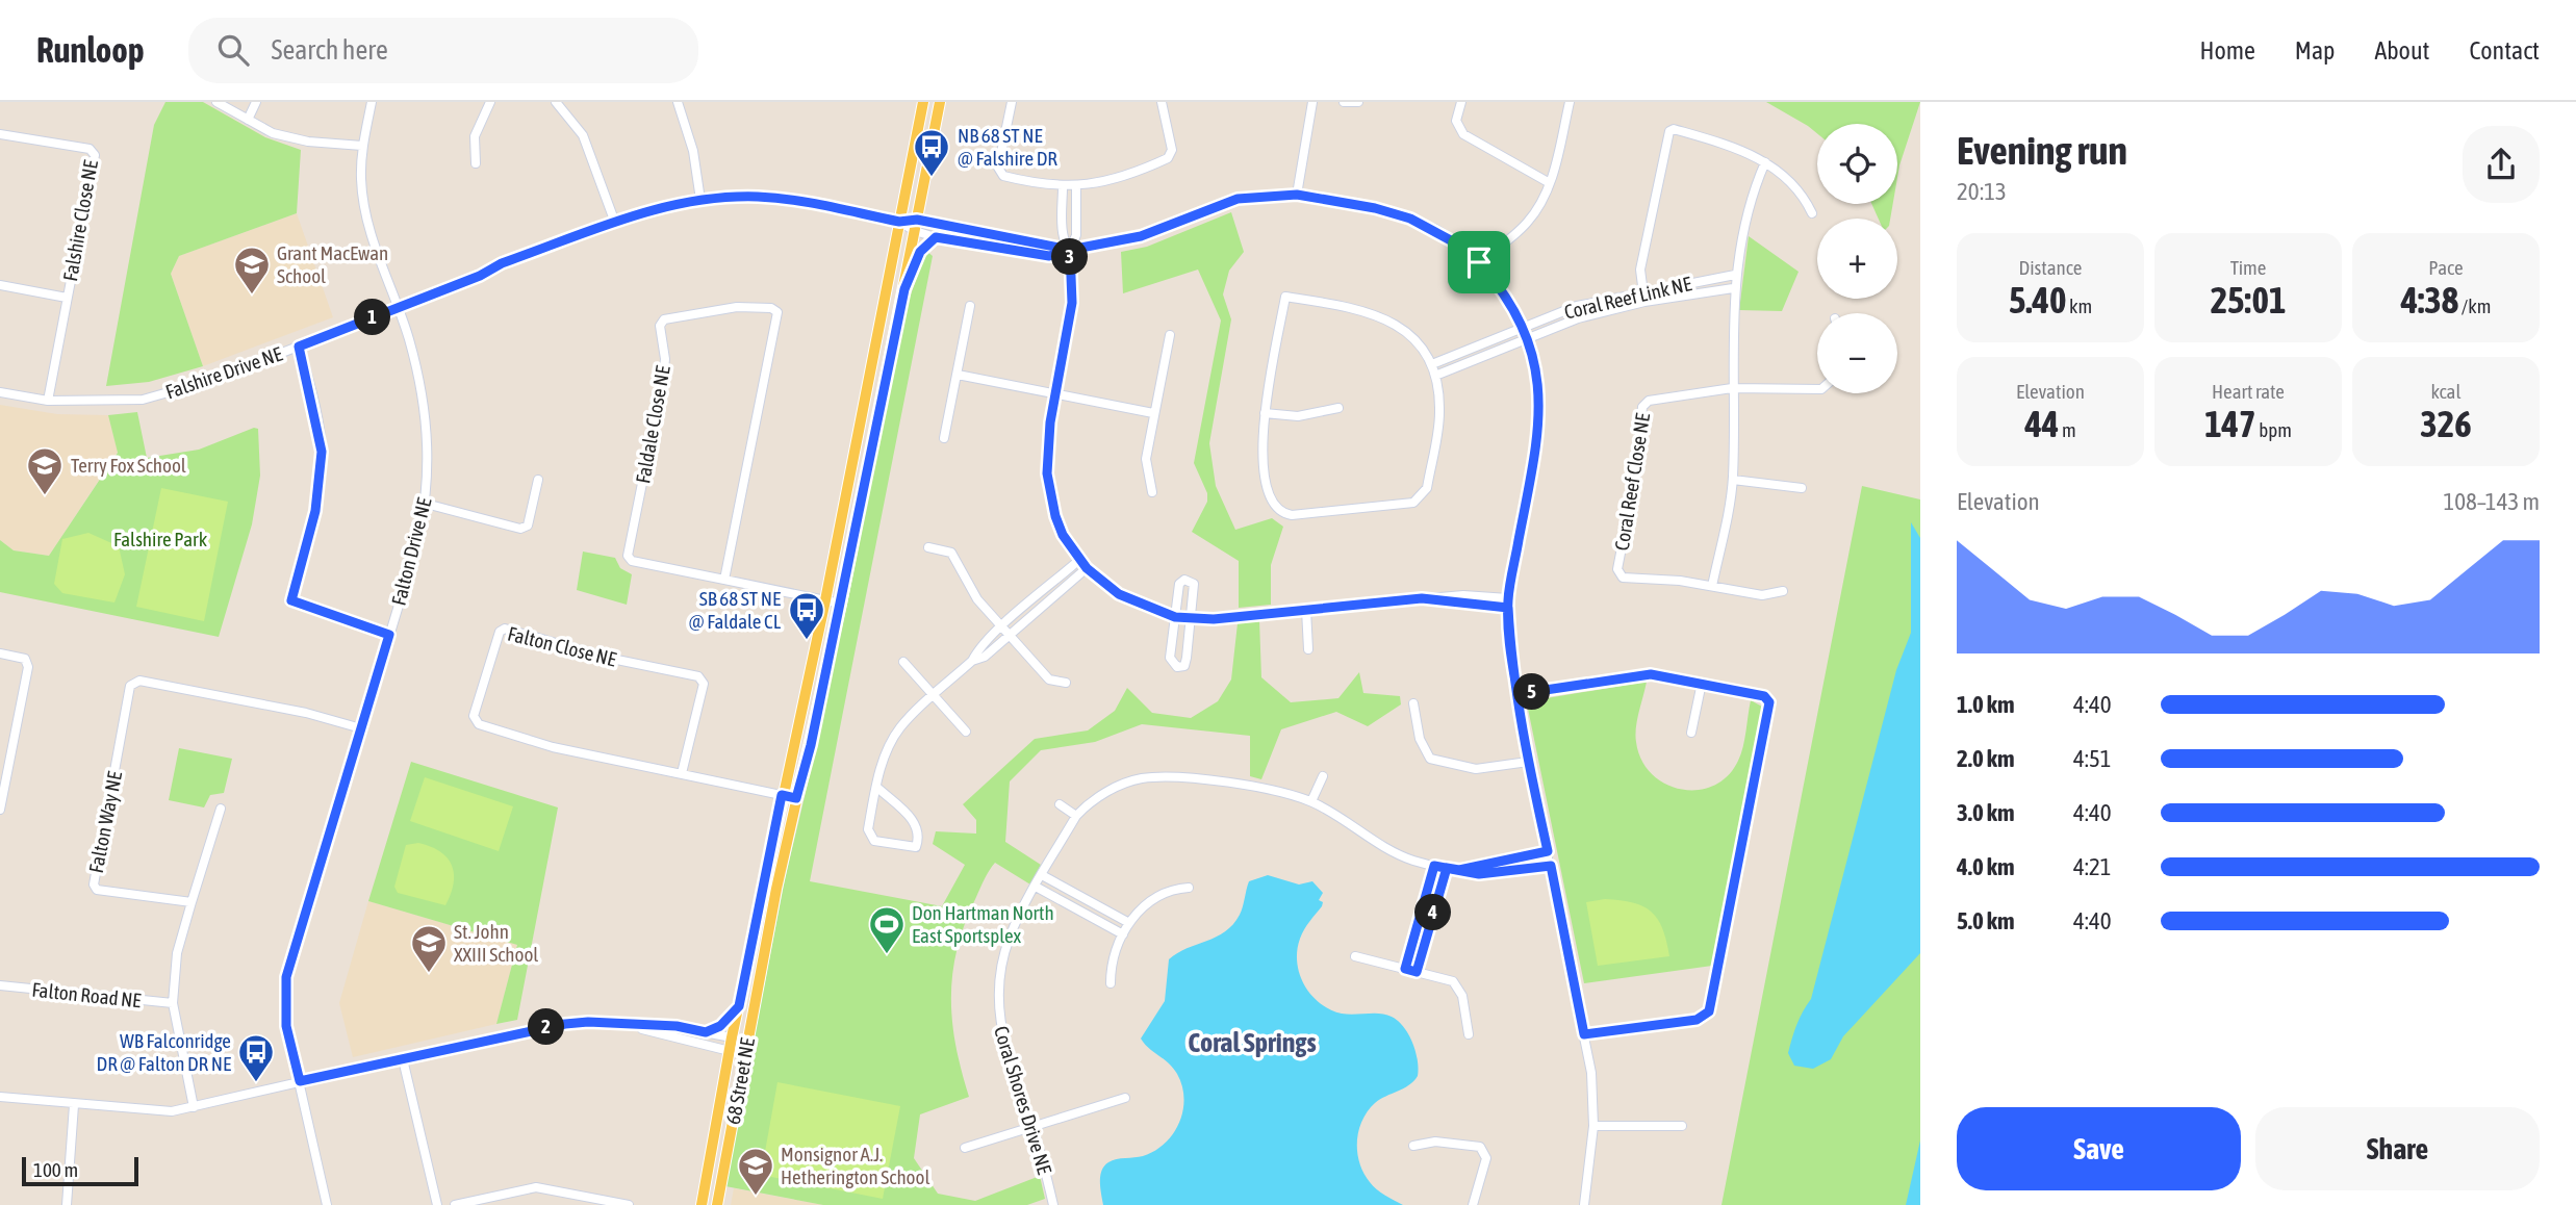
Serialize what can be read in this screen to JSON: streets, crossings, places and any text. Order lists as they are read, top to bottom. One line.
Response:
{"streets":{"main road":["68 Street NE"],"street":["Falshire Close NE","Coral Reef Link NE","Falshire Drive NE","Faldale Close NE","Coral Reef Close NE","Falton Drive NE","Falton Close NE","Falton Way NE","Falton Road NE","Coral Shores Drive NE"]},"crossings":[["Falshire Close NE","Falshire Drive NE"],["Falshire Drive NE","Falton Drive NE"],["Falshire Drive NE","68 Street NE"],["Faldale Close NE","68 Street NE"],["Falton Drive NE","Falton Way NE"],["Falton Close NE","68 Street NE"]],"districts":["Coral Springs"],"parks":["Falshire Park"],"places":{"bus stop":["NB 68 ST NE @ Falshire DR","SB 68 ST NE @ Faldale CL","WB Falconridge DR @ Falton DR NE"],"school or university":["Grant MacEwan School","Terry Fox School","St. John XXIII School","Monsignor A.J. Hetherington School"],"sports":["Don Hartman North East Sportsplex"]},"scale_bar":"100 m","page":{"header":"Runloop","search":"Search here","nav":["Home","Map","About","Contact"],"heading":["Evening run","20:13"],"map_buttons":["+","−"],"stats":[["Distance","5.40 km"],["Time","25:01"],["Pace","4:38 /km"],["Elevation","44 m"],["Heart rate","147 bpm"],["kcal","326"]],"pins":["3","1","5","4","2"],"chart":["Elevation","108–143 m"],"list":[{"name":"1.0 km","note":"4:40"},{"name":"2.0 km","note":"4:51"},{"name":"3.0 km","note":"4:40"},{"name":"4.0 km","note":"4:21"},{"name":"5.0 km","note":"4:40"}],"buttons":["Save","Share"],"scale":"100 m"}}
